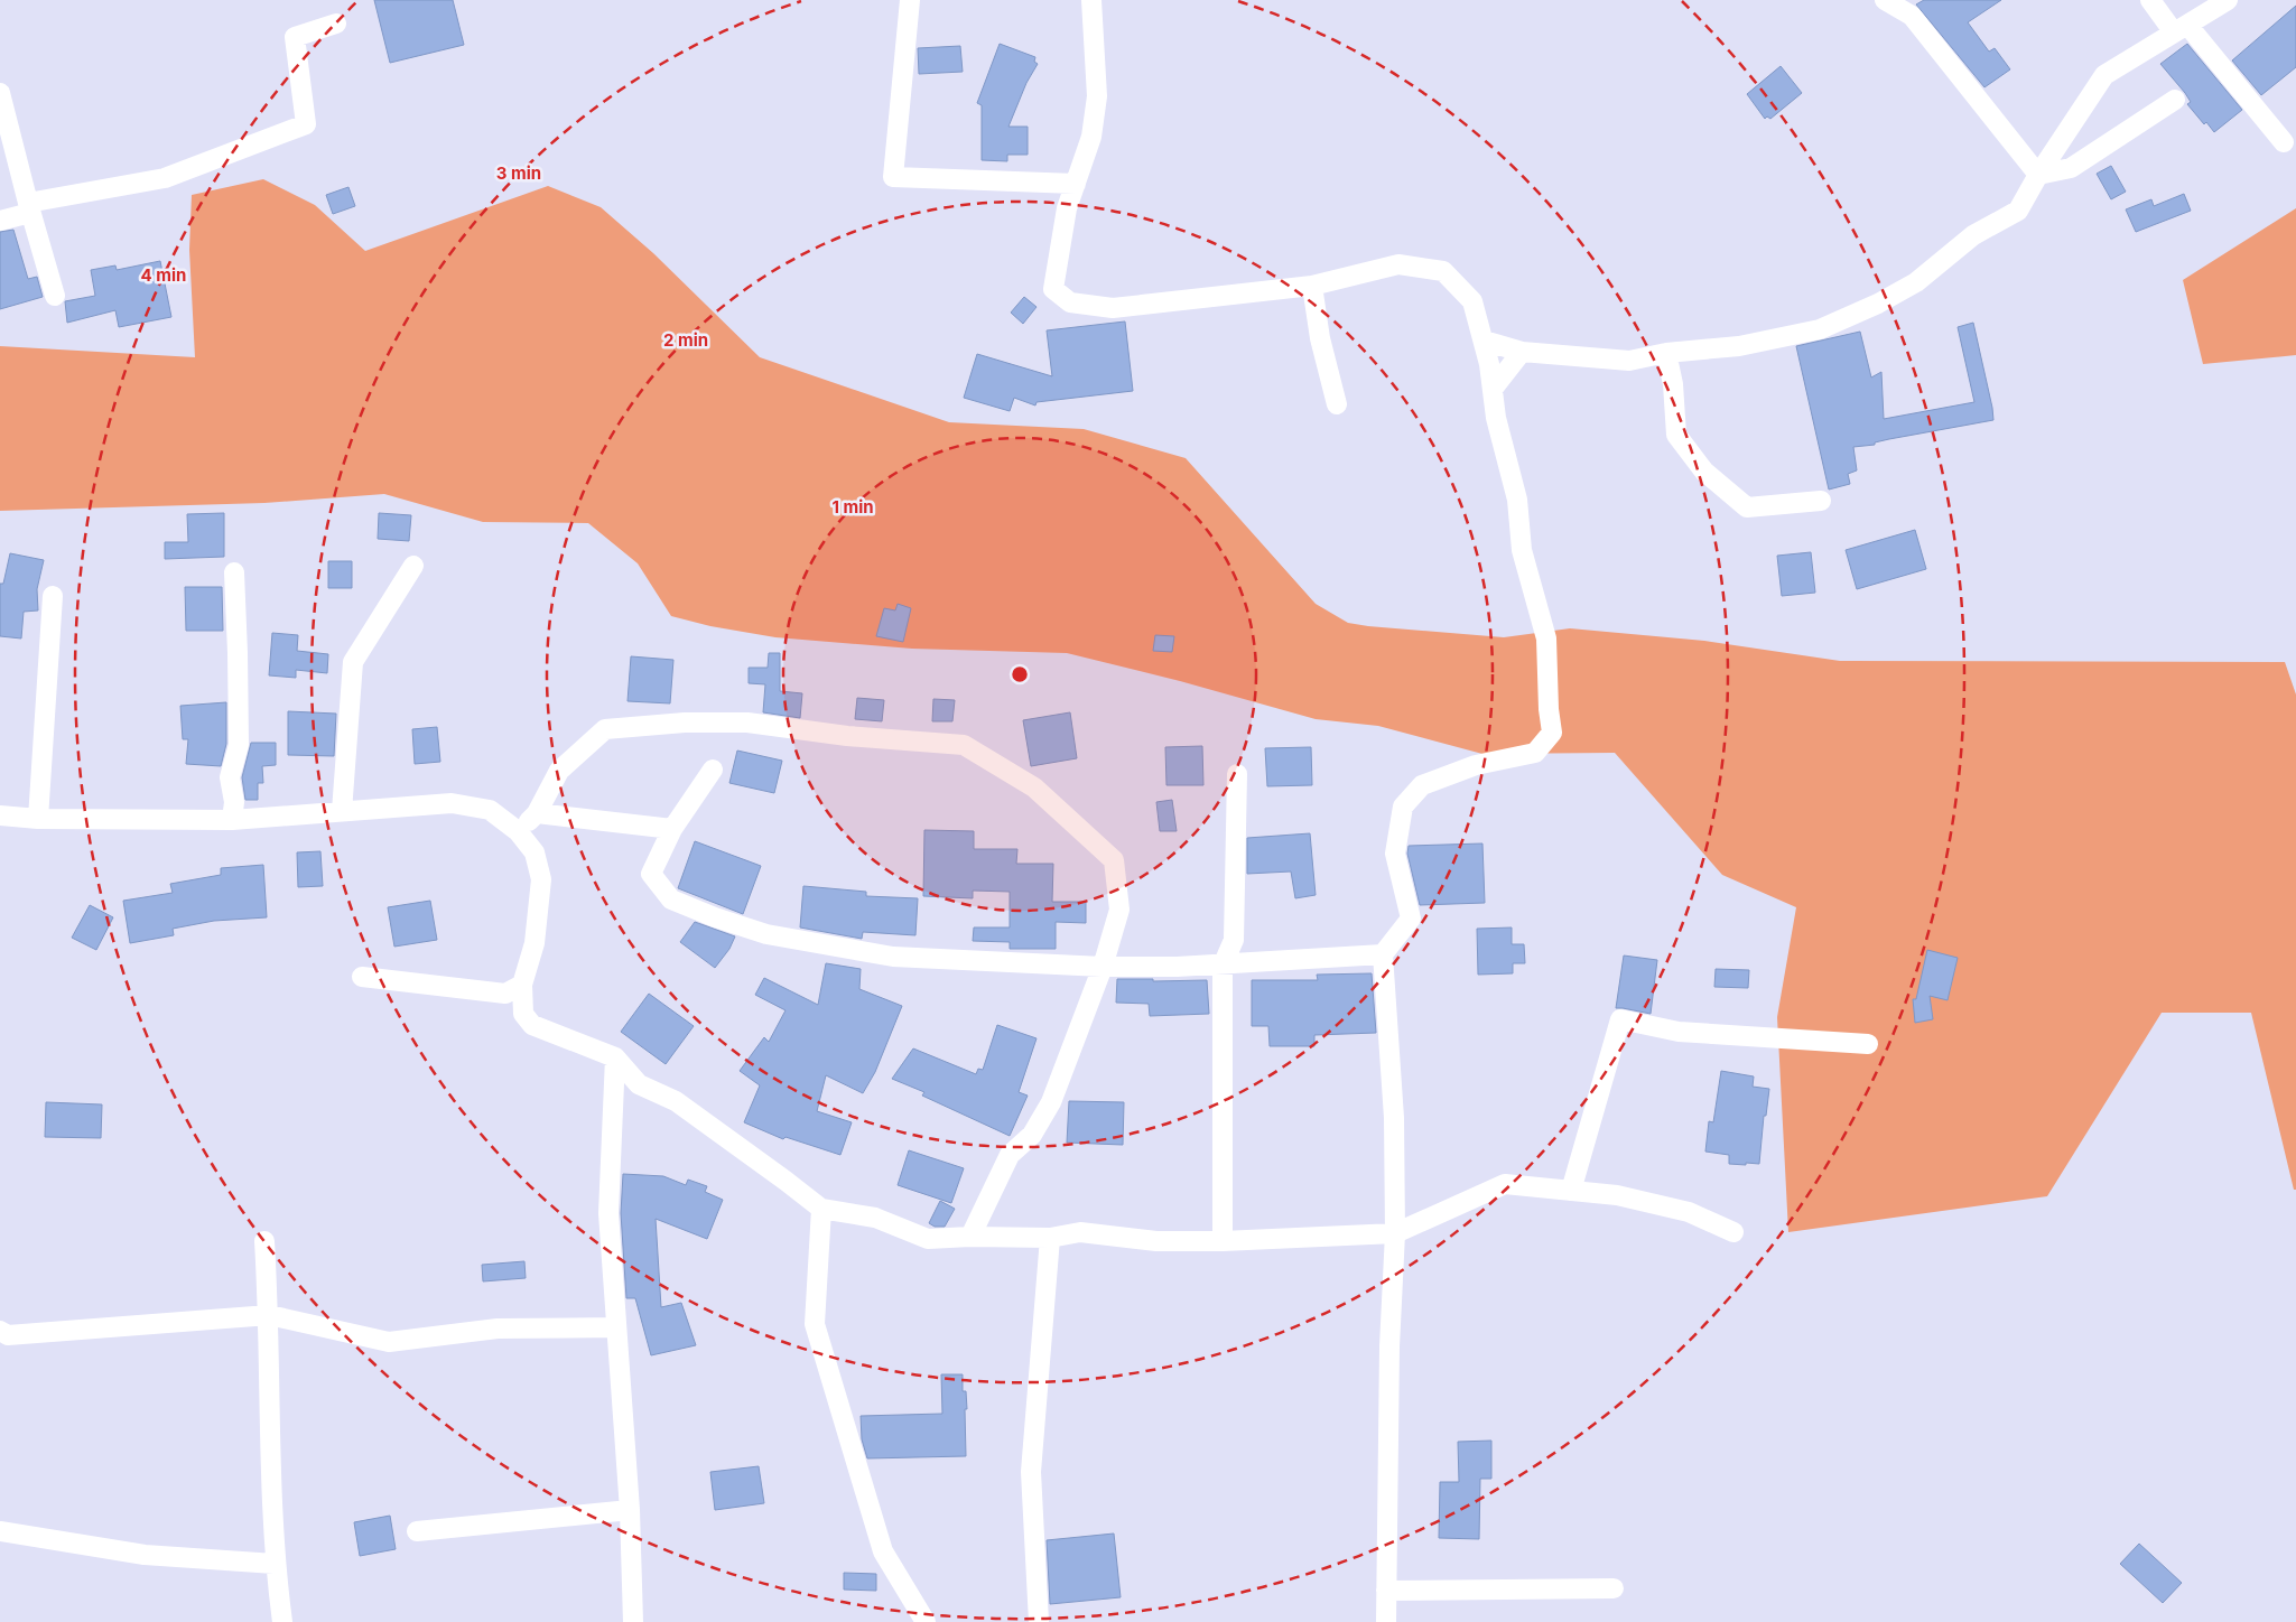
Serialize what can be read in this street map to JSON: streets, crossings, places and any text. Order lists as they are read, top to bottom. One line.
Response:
{"rings":["3 min","4 min","2 min","1 min"]}
